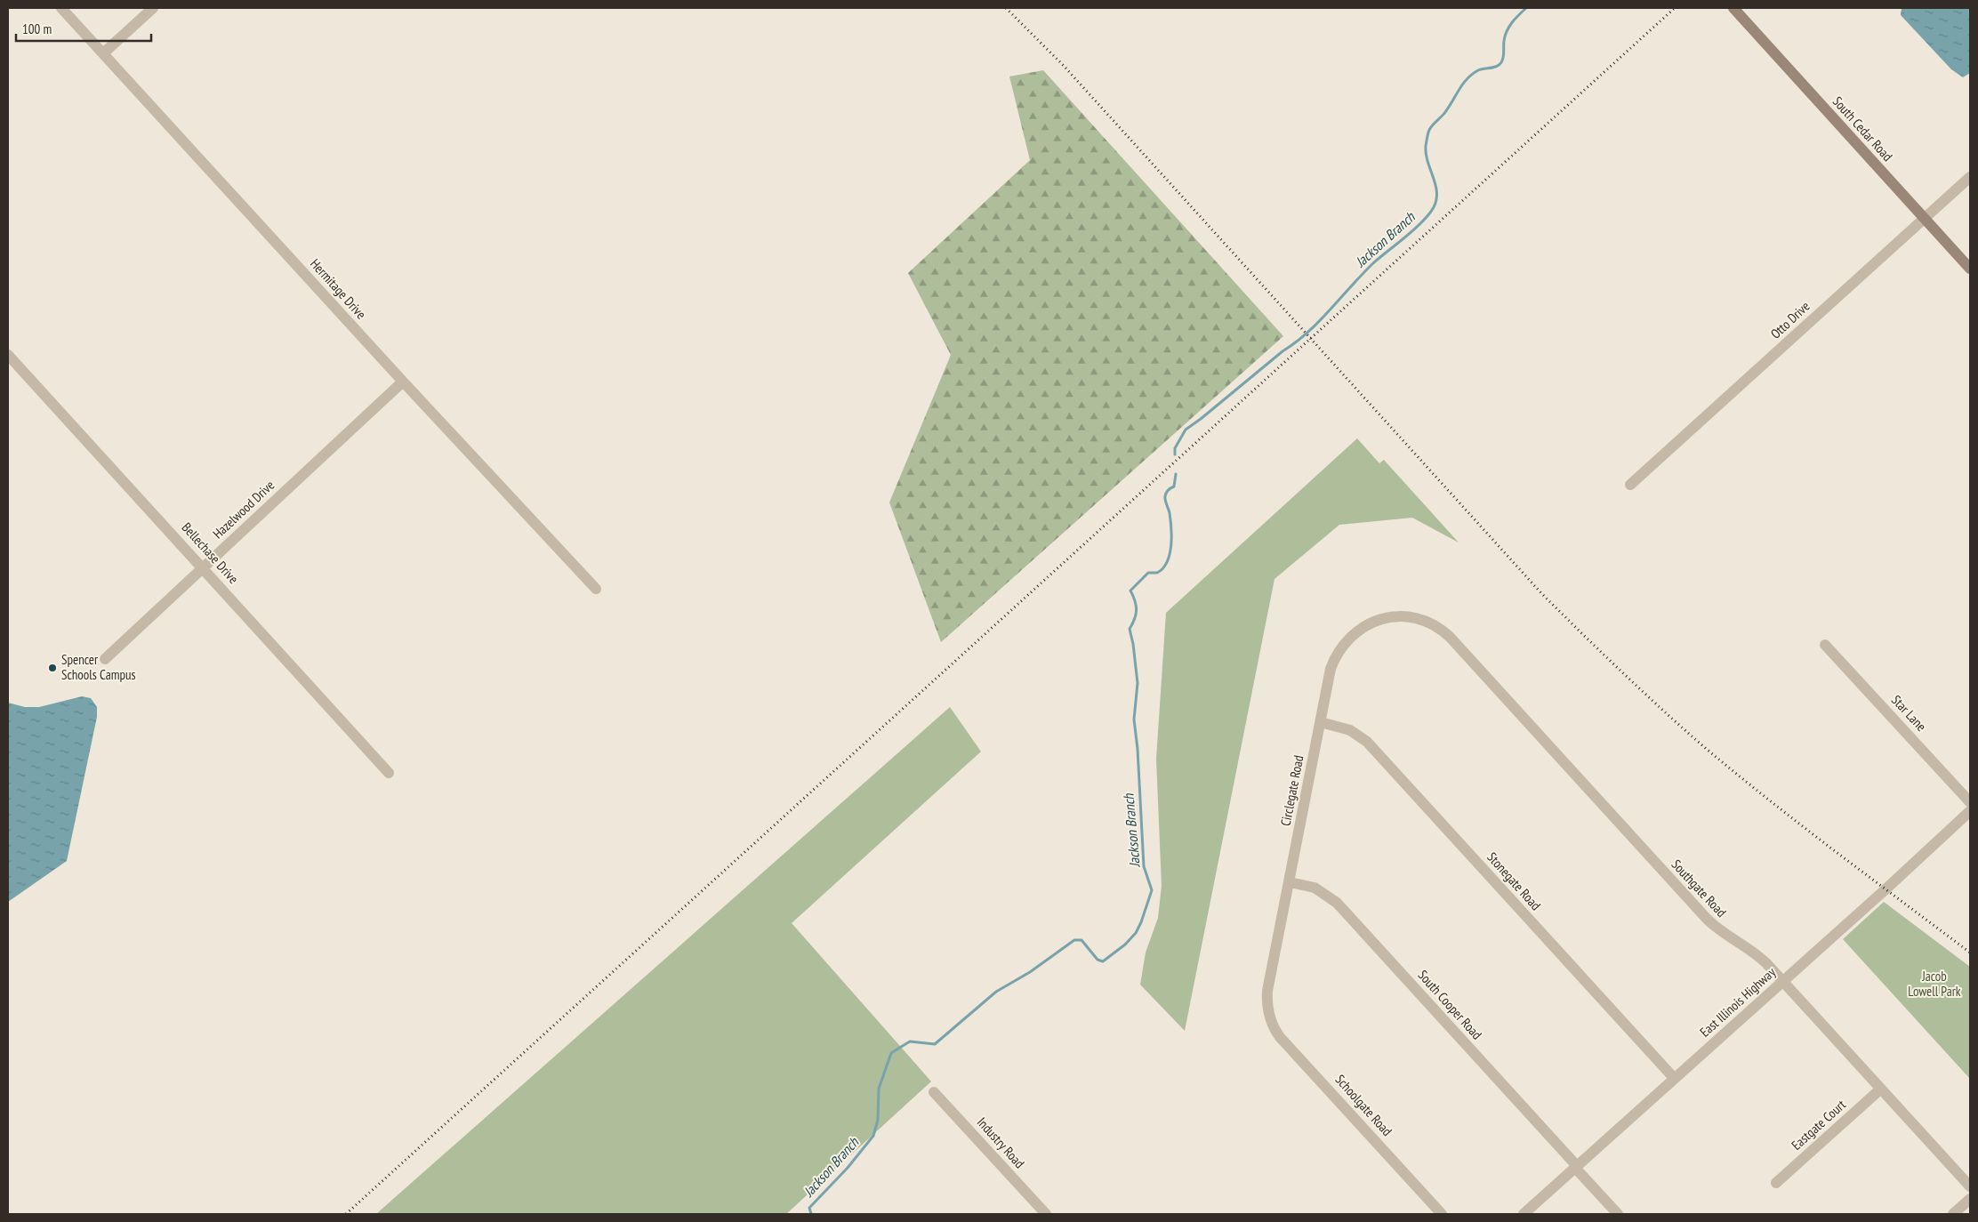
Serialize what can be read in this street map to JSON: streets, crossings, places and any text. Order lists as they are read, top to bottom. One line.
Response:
{"streets":{"main road":["South Cedar Road"],"street":["Hermitage Drive","Otto Drive","Hazelwood Drive","Bellechase Drive","Star Lane","Circlegate Road","Stonegate Road","Southgate Road","East Illinois Highway","South Cooper Road","Schoolgate Road","Eastgate Court","Industry Road"]},"crossings":[["South Cedar Road","Otto Drive"],["Hermitage Drive","Hazelwood Drive"],["Hazelwood Drive","Bellechase Drive"],["Circlegate Road","Stonegate Road"],["Circlegate Road","Southgate Road"],["Circlegate Road","South Cooper Road"],["Circlegate Road","Schoolgate Road"],["Stonegate Road","East Illinois Highway"],["Southgate Road","East Illinois Highway"],["Southgate Road","Eastgate Court"],["East Illinois Highway","South Cooper Road"]],"water":["Jackson Branch"],"parks":["Jacob Lowell Park"],"places":["Spencer Schools Campus"],"scale_bar":"100 m"}
